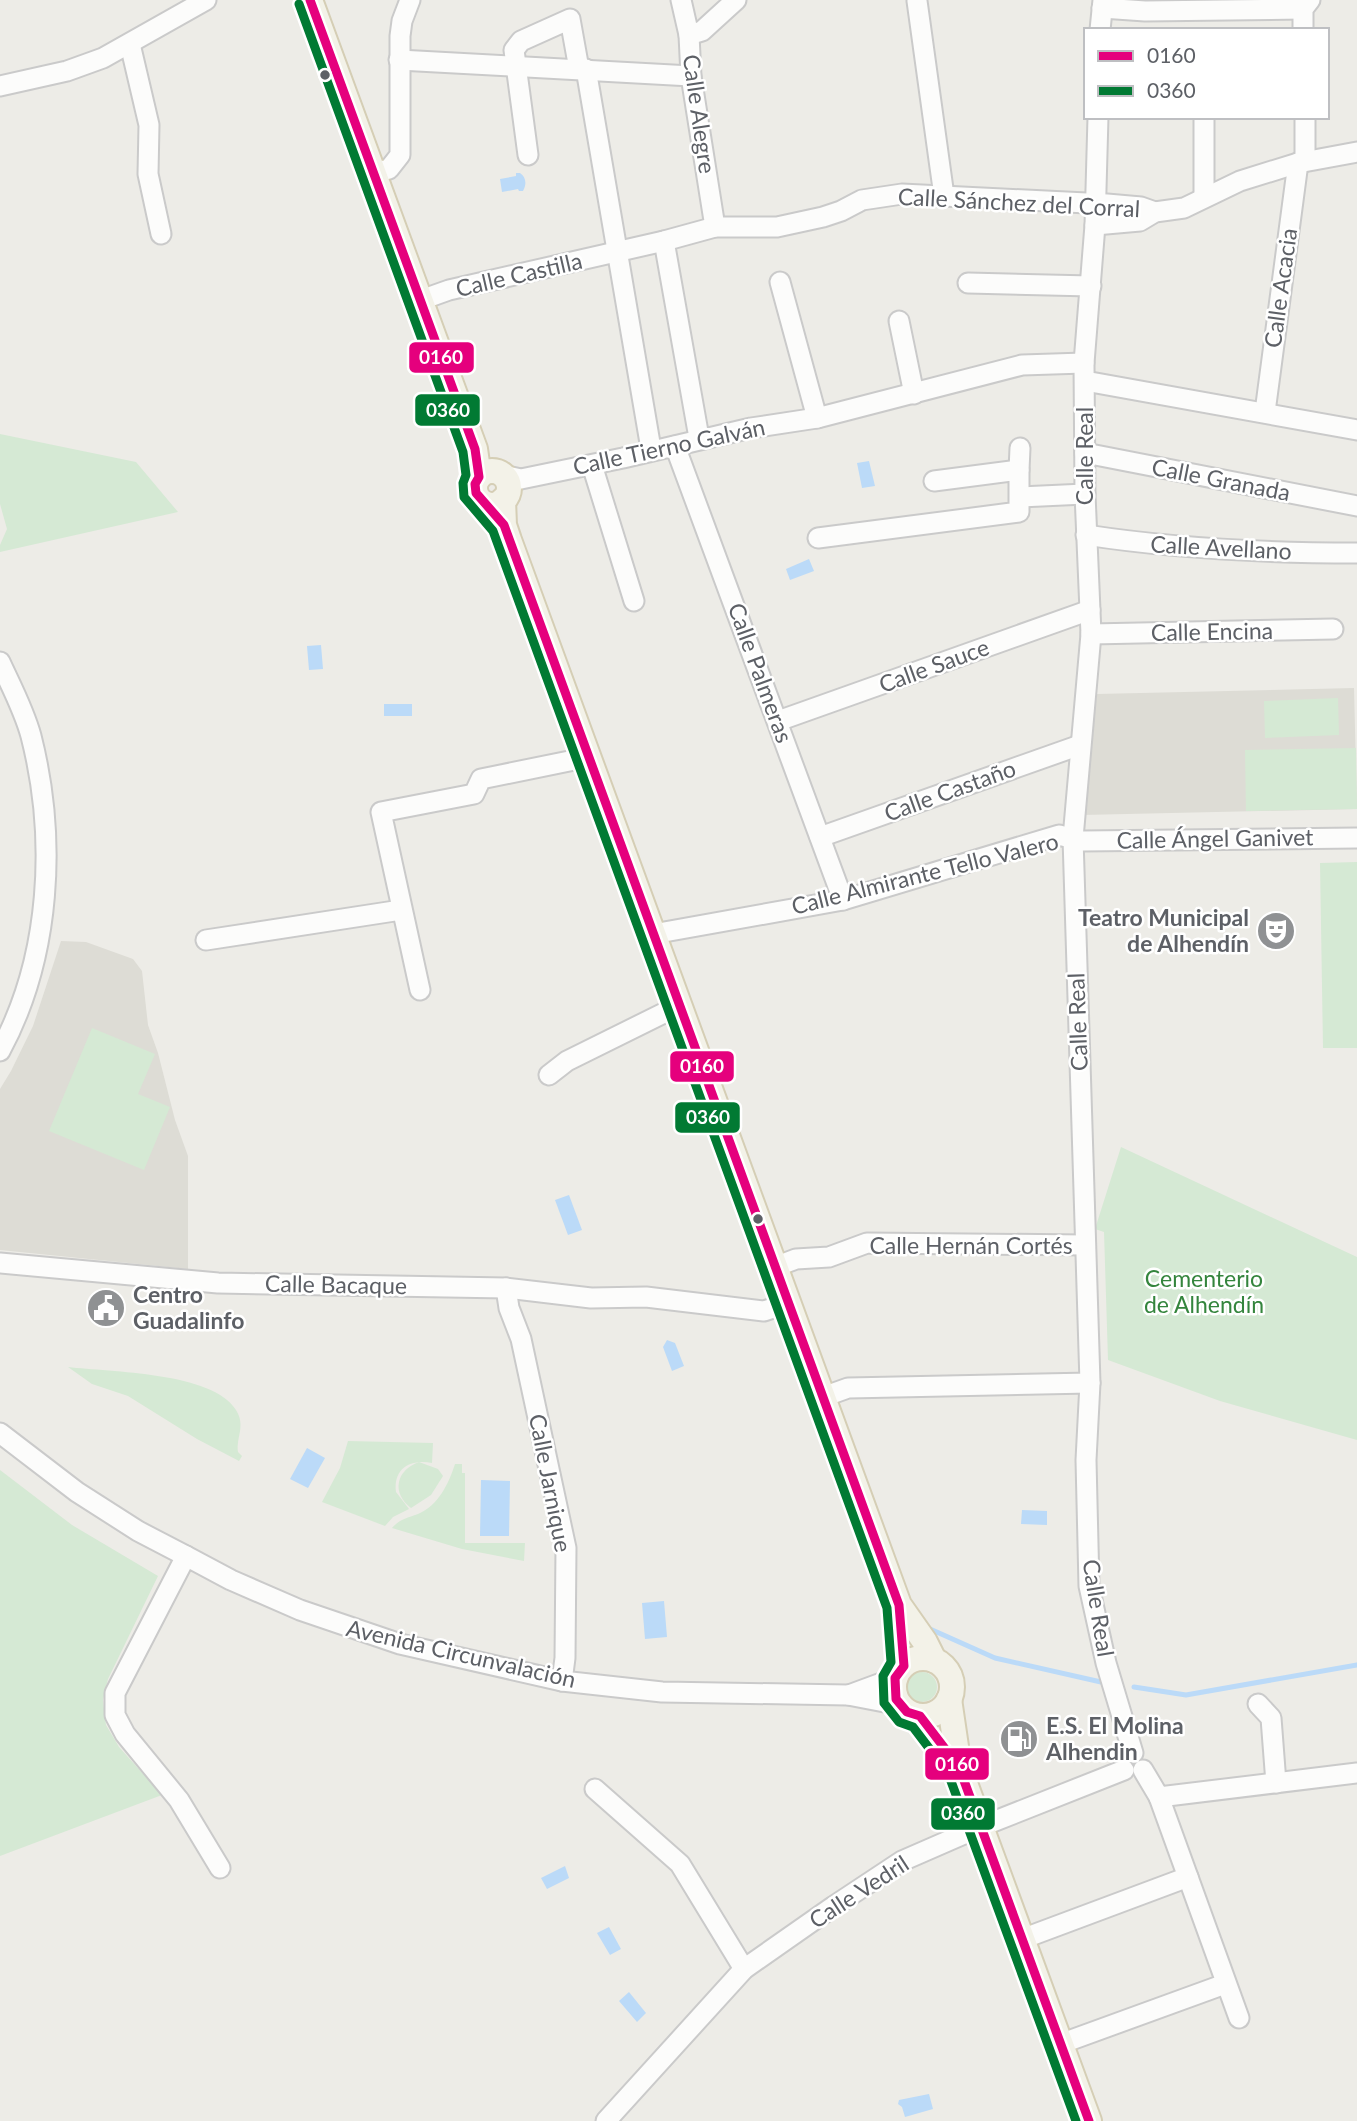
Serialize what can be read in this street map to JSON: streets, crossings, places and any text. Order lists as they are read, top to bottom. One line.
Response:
{"streets":{"street":["Calle Alegre","Calle Sánchez del Corral","Calle Castilla","Calle Acacia","Calle Tierno Galván","Calle Real","Calle Granada","Calle Avellano","Calle Encina","Calle Sauce","Calle Palmeras","Calle Castaño","Calle Ángel Ganivet","Calle Almirante Tello Valero","Calle Hernán Cortés","Calle Bacaque","Calle Jarnique","Avenida Circunvalación","Calle Vedril"]},"crossings":[["Calle Alegre","Calle Sánchez del Corral"],["Calle Sánchez del Corral","Calle Castilla"],["Calle Sánchez del Corral","Calle Real"],["Calle Acacia","Calle Tierno Galván"],["Calle Tierno Galván","Calle Real"],["Calle Tierno Galván","Calle Palmeras"],["Calle Real","Calle Granada"],["Calle Real","Calle Avellano"],["Calle Real","Calle Encina"],["Calle Real","Calle Sauce"],["Calle Real","Calle Castaño"],["Calle Real","Calle Ángel Ganivet"],["Calle Real","Calle Almirante Tello Valero"],["Calle Real","Calle Hernán Cortés"],["Calle Real","Calle Vedril"],["Calle Sauce","Calle Palmeras"],["Calle Palmeras","Calle Castaño"],["Calle Palmeras","Calle Almirante Tello Valero"],["Calle Ángel Ganivet","Calle Almirante Tello Valero"],["Calle Bacaque","Calle Jarnique"],["Calle Jarnique","Avenida Circunvalación"]],"parks":["Cementerio de Alhendín"],"places":{"theatre":["Teatro Municipal de Alhendín"],"public building":["Centro Guadalinfo"],"fuel station":["E.S. El Molina Alhendin"]},"lines":["transit line 0160","transit line 0360"],"legend":["0160","0360"]}
